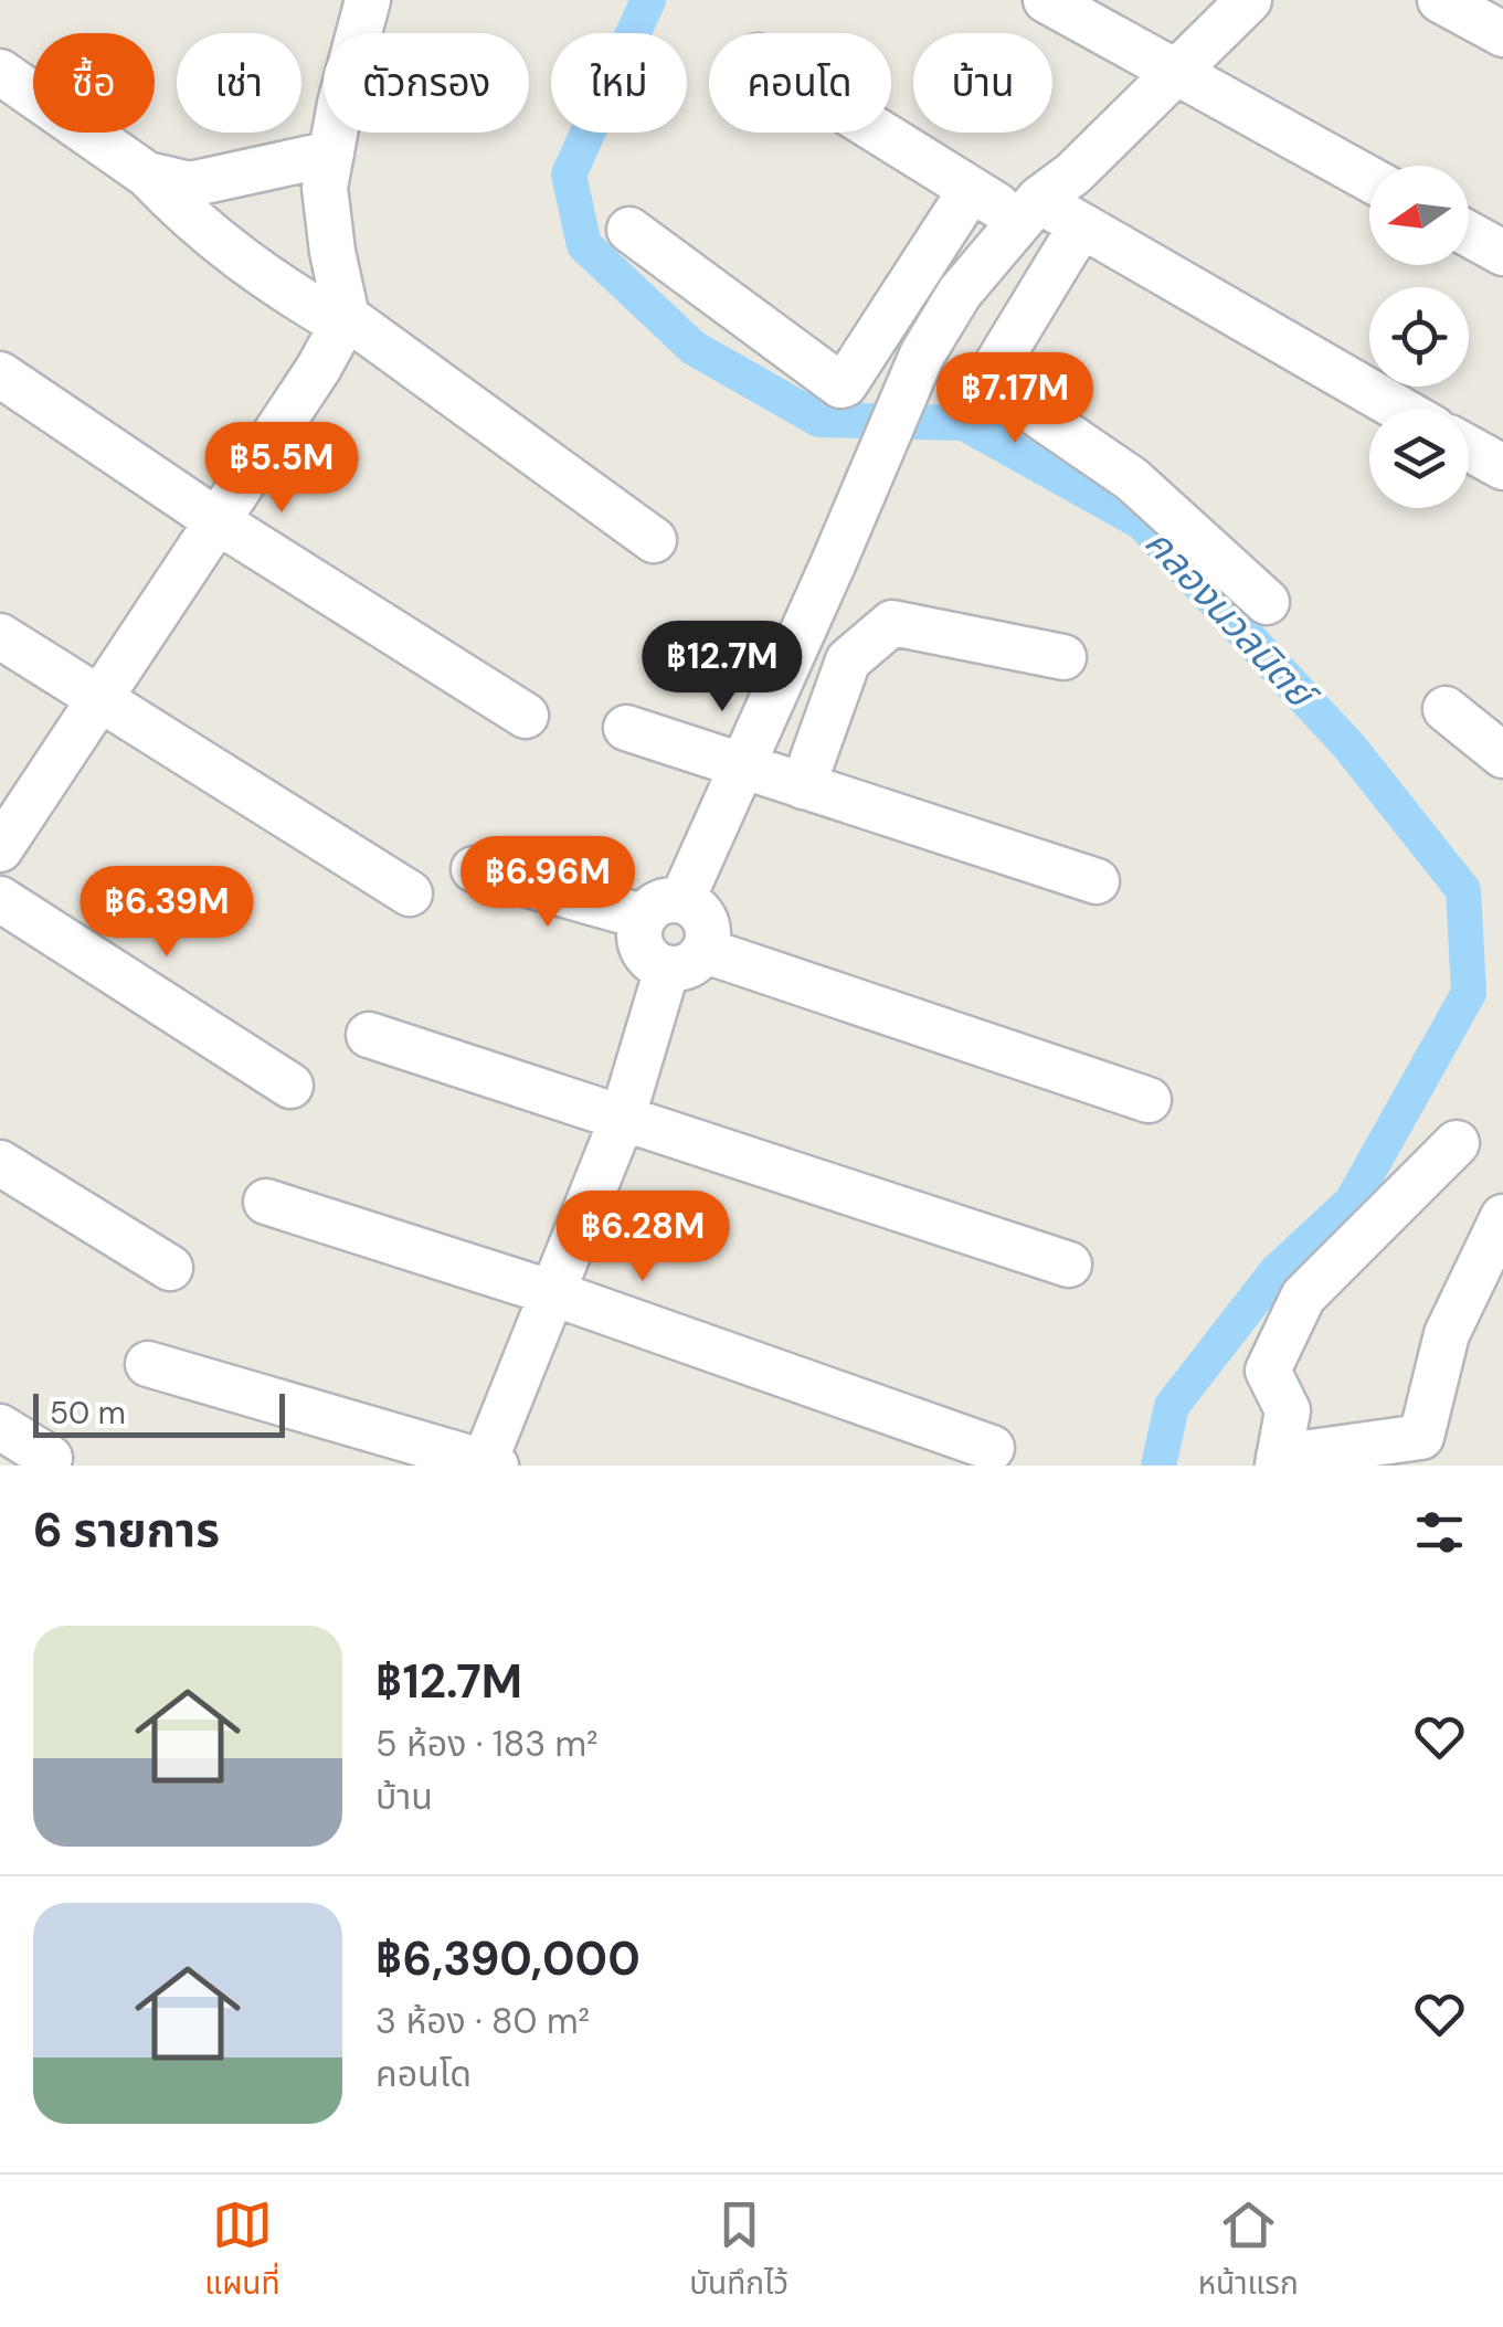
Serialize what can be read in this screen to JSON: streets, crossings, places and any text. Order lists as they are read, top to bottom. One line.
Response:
{"water":["คลองนวลนิตย์"],"scale_bar":"50 m","north":"left","page":{"chip":["ซื้อ","เช่า","ตัวกรอง","ใหม่","คอนโด","บ้าน"],"price":["฿7.17M","฿5.5M","฿12.7M","฿6.96M","฿6.39M","฿6.28M"],"scale":"50 m","heading":"6 รายการ","list":[{"name":"฿12.7M","note":"5 ห้อง · 183 m² · บ้าน"},{"name":"฿6,390,000","note":"3 ห้อง · 80 m² · คอนโด"}],"tabs":["แผนที่","บันทึกไว้","หน้าแรก"]}}
